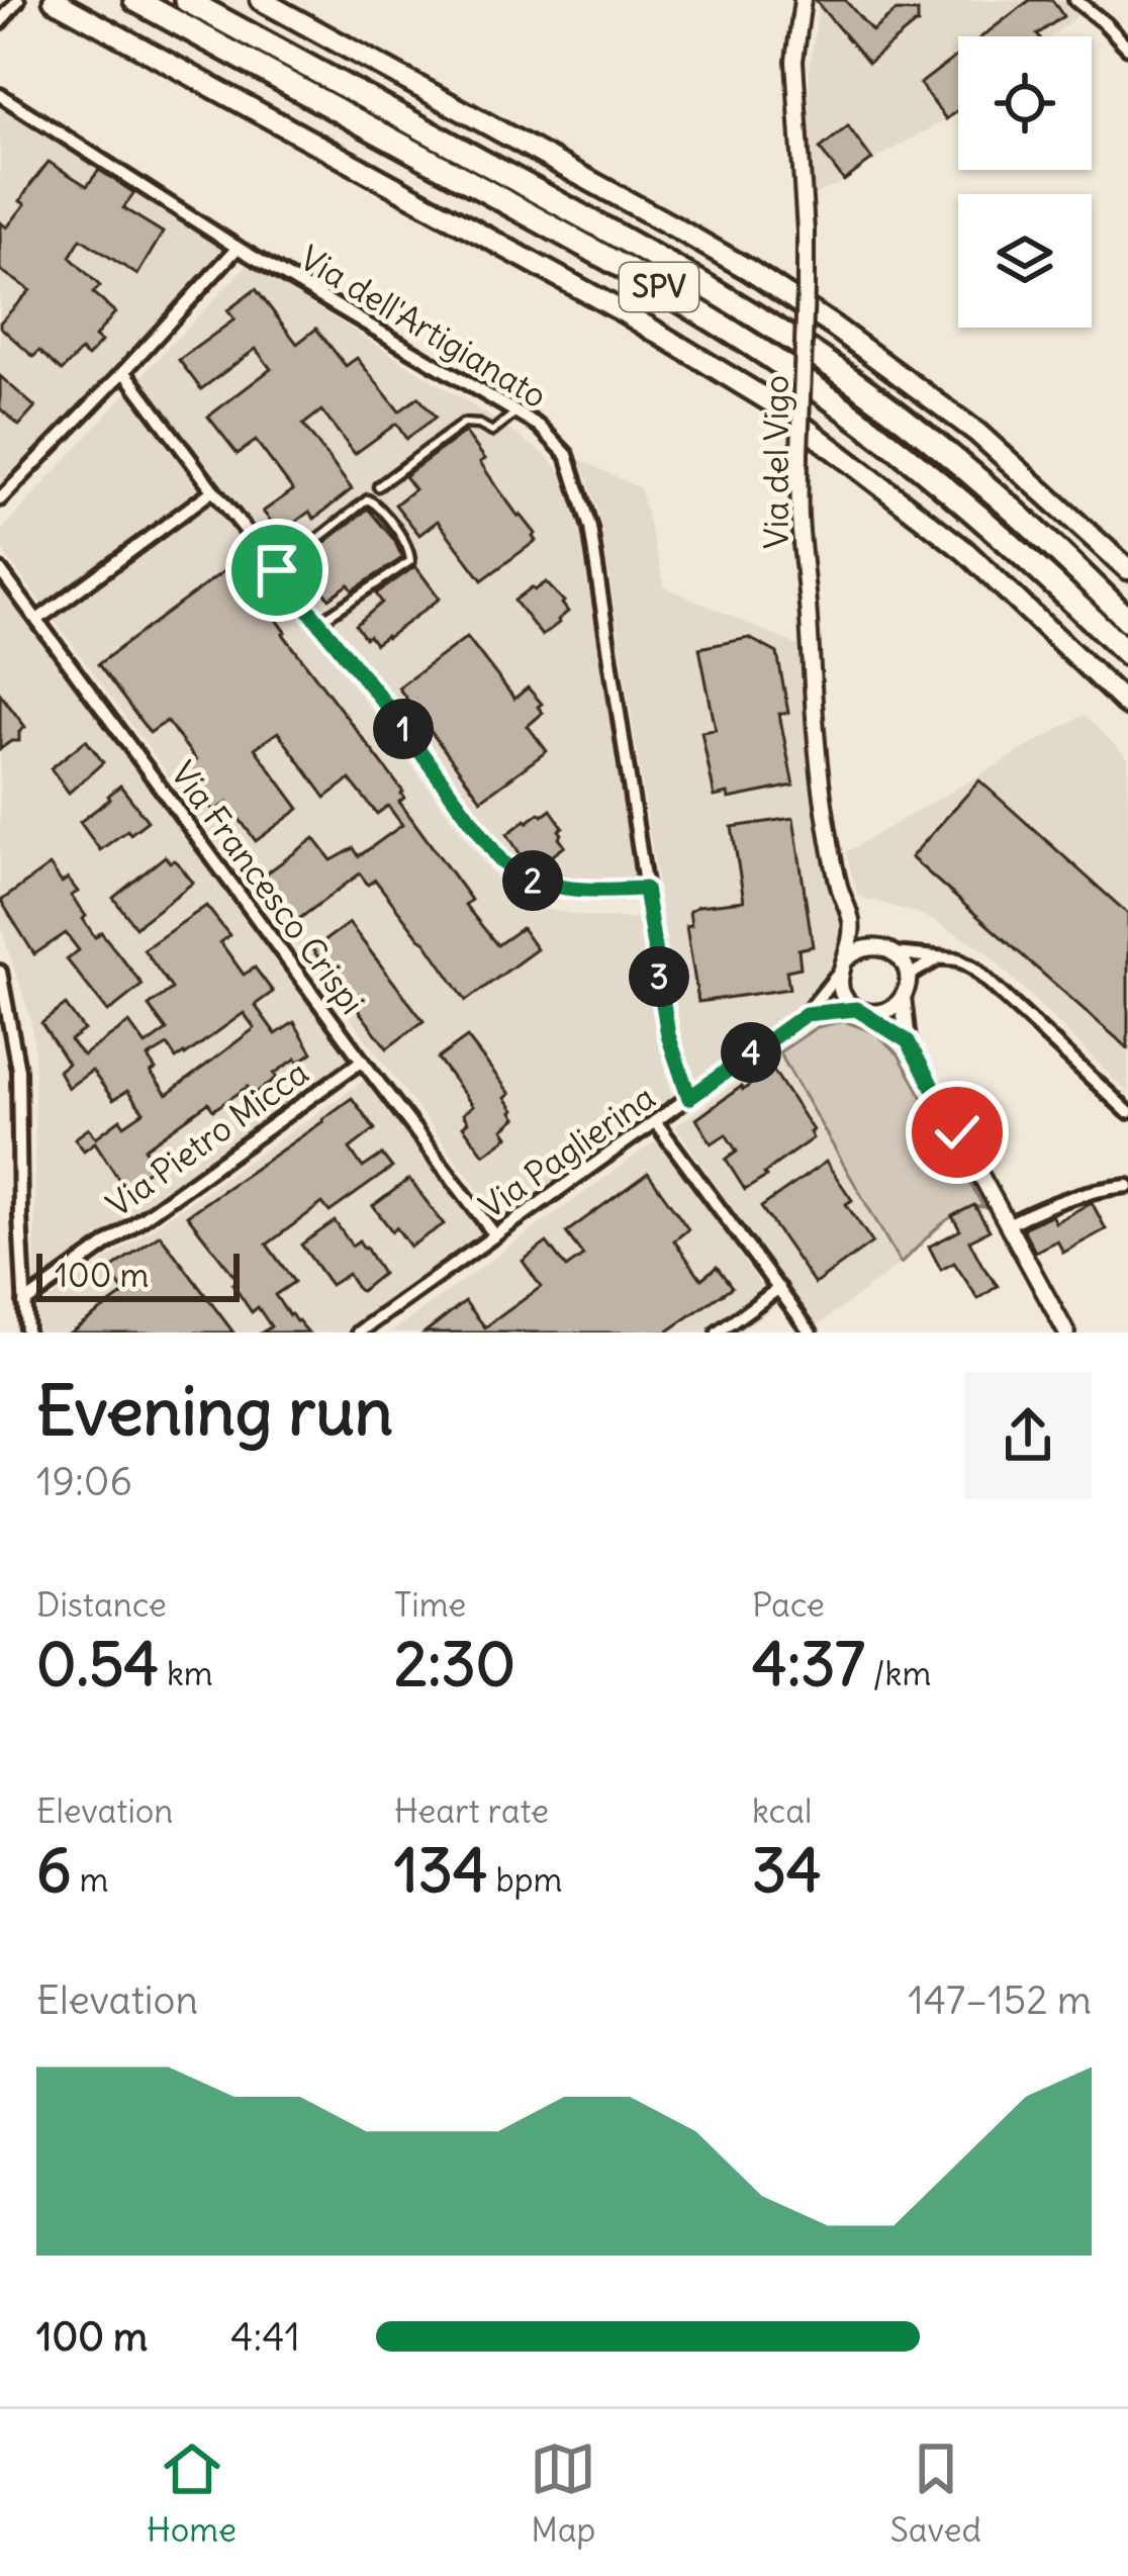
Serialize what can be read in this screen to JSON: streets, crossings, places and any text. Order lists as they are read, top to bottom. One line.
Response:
{"streets":{"highway":["SPV"],"street":["Via dell'Artigianato","Via del Vigo","Via Francesco Crispi","Via Pietro Micca","Via Paglierina"]},"crossings":[["Via dell'Artigianato","Via Paglierina"],["Via del Vigo","Via Paglierina"],["Via Francesco Crispi","Via Pietro Micca"],["Via Francesco Crispi","Via Paglierina"]],"scale_bar":"100 m","page":{"pins":["1","2","3","4"],"scale":"100 m","heading":["Evening run","19:06"],"stats":[["Distance","0.54 km"],["Time","2:30"],["Pace","4:37 /km"],["Elevation","6 m"],["Heart rate","134 bpm"],["kcal","34"]],"chart":["Elevation","147–152 m"],"list":[{"name":"100 m","note":"4:41"}],"tabs":["Home","Map","Saved"]}}
